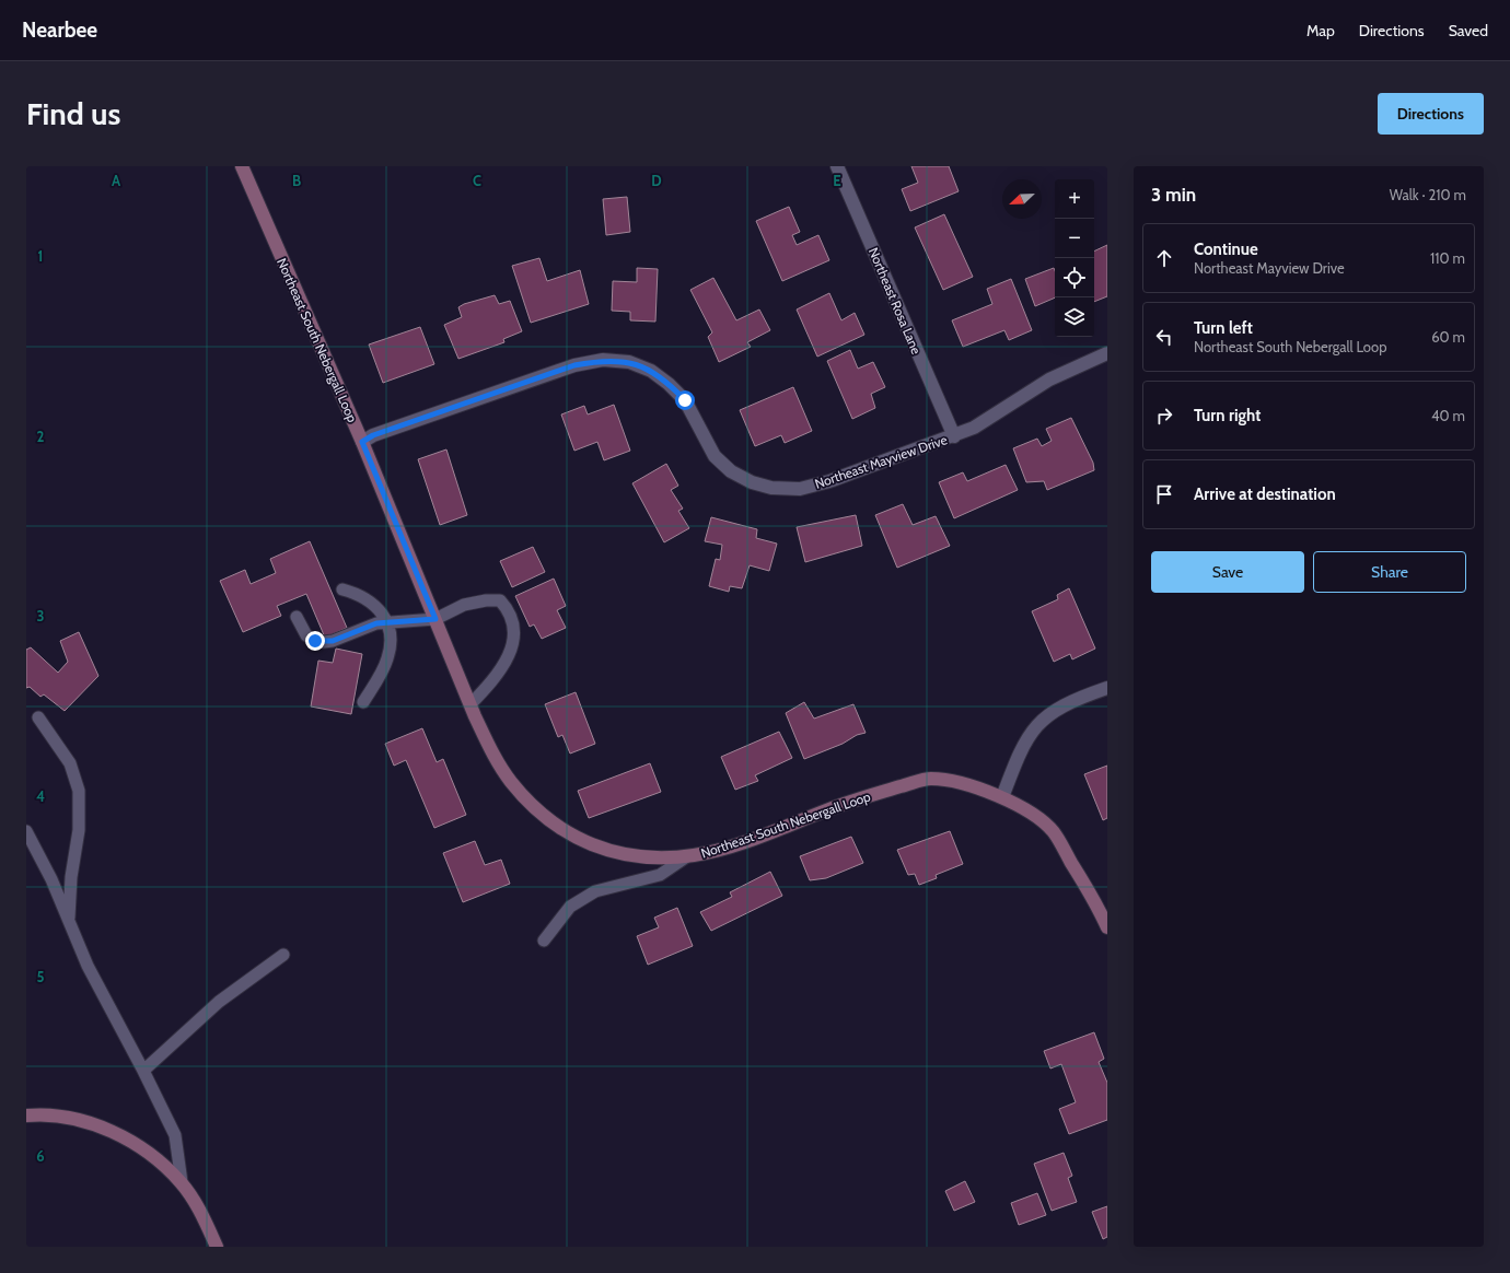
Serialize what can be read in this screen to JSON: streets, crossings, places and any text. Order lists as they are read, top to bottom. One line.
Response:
{"streets":{"street":["Northeast Rosa Lane","Northeast South Nebergall Loop","Northeast Mayview Drive"]},"crossings":[["Northeast Rosa Lane","Northeast Mayview Drive"],["Northeast South Nebergall Loop","Northeast Mayview Drive"]],"north":"bottom left","page":{"header":"Nearbee","nav":["Map","Directions","Saved"],"buttons":["Directions",["Save","Share"]],"title":"Find us","heading":["3 min","Walk · 210 m"],"map_buttons":["+","−"],"list":[["Continue","Northeast Mayview Drive","110 m"],["Turn left","Northeast South Nebergall Loop","60 m"],["Turn right","40 m"],"Arrive at destination"]},"grid":{"columns":["A","B","C","D","E"],"rows":["1","2","3","4","5","6"]}}
